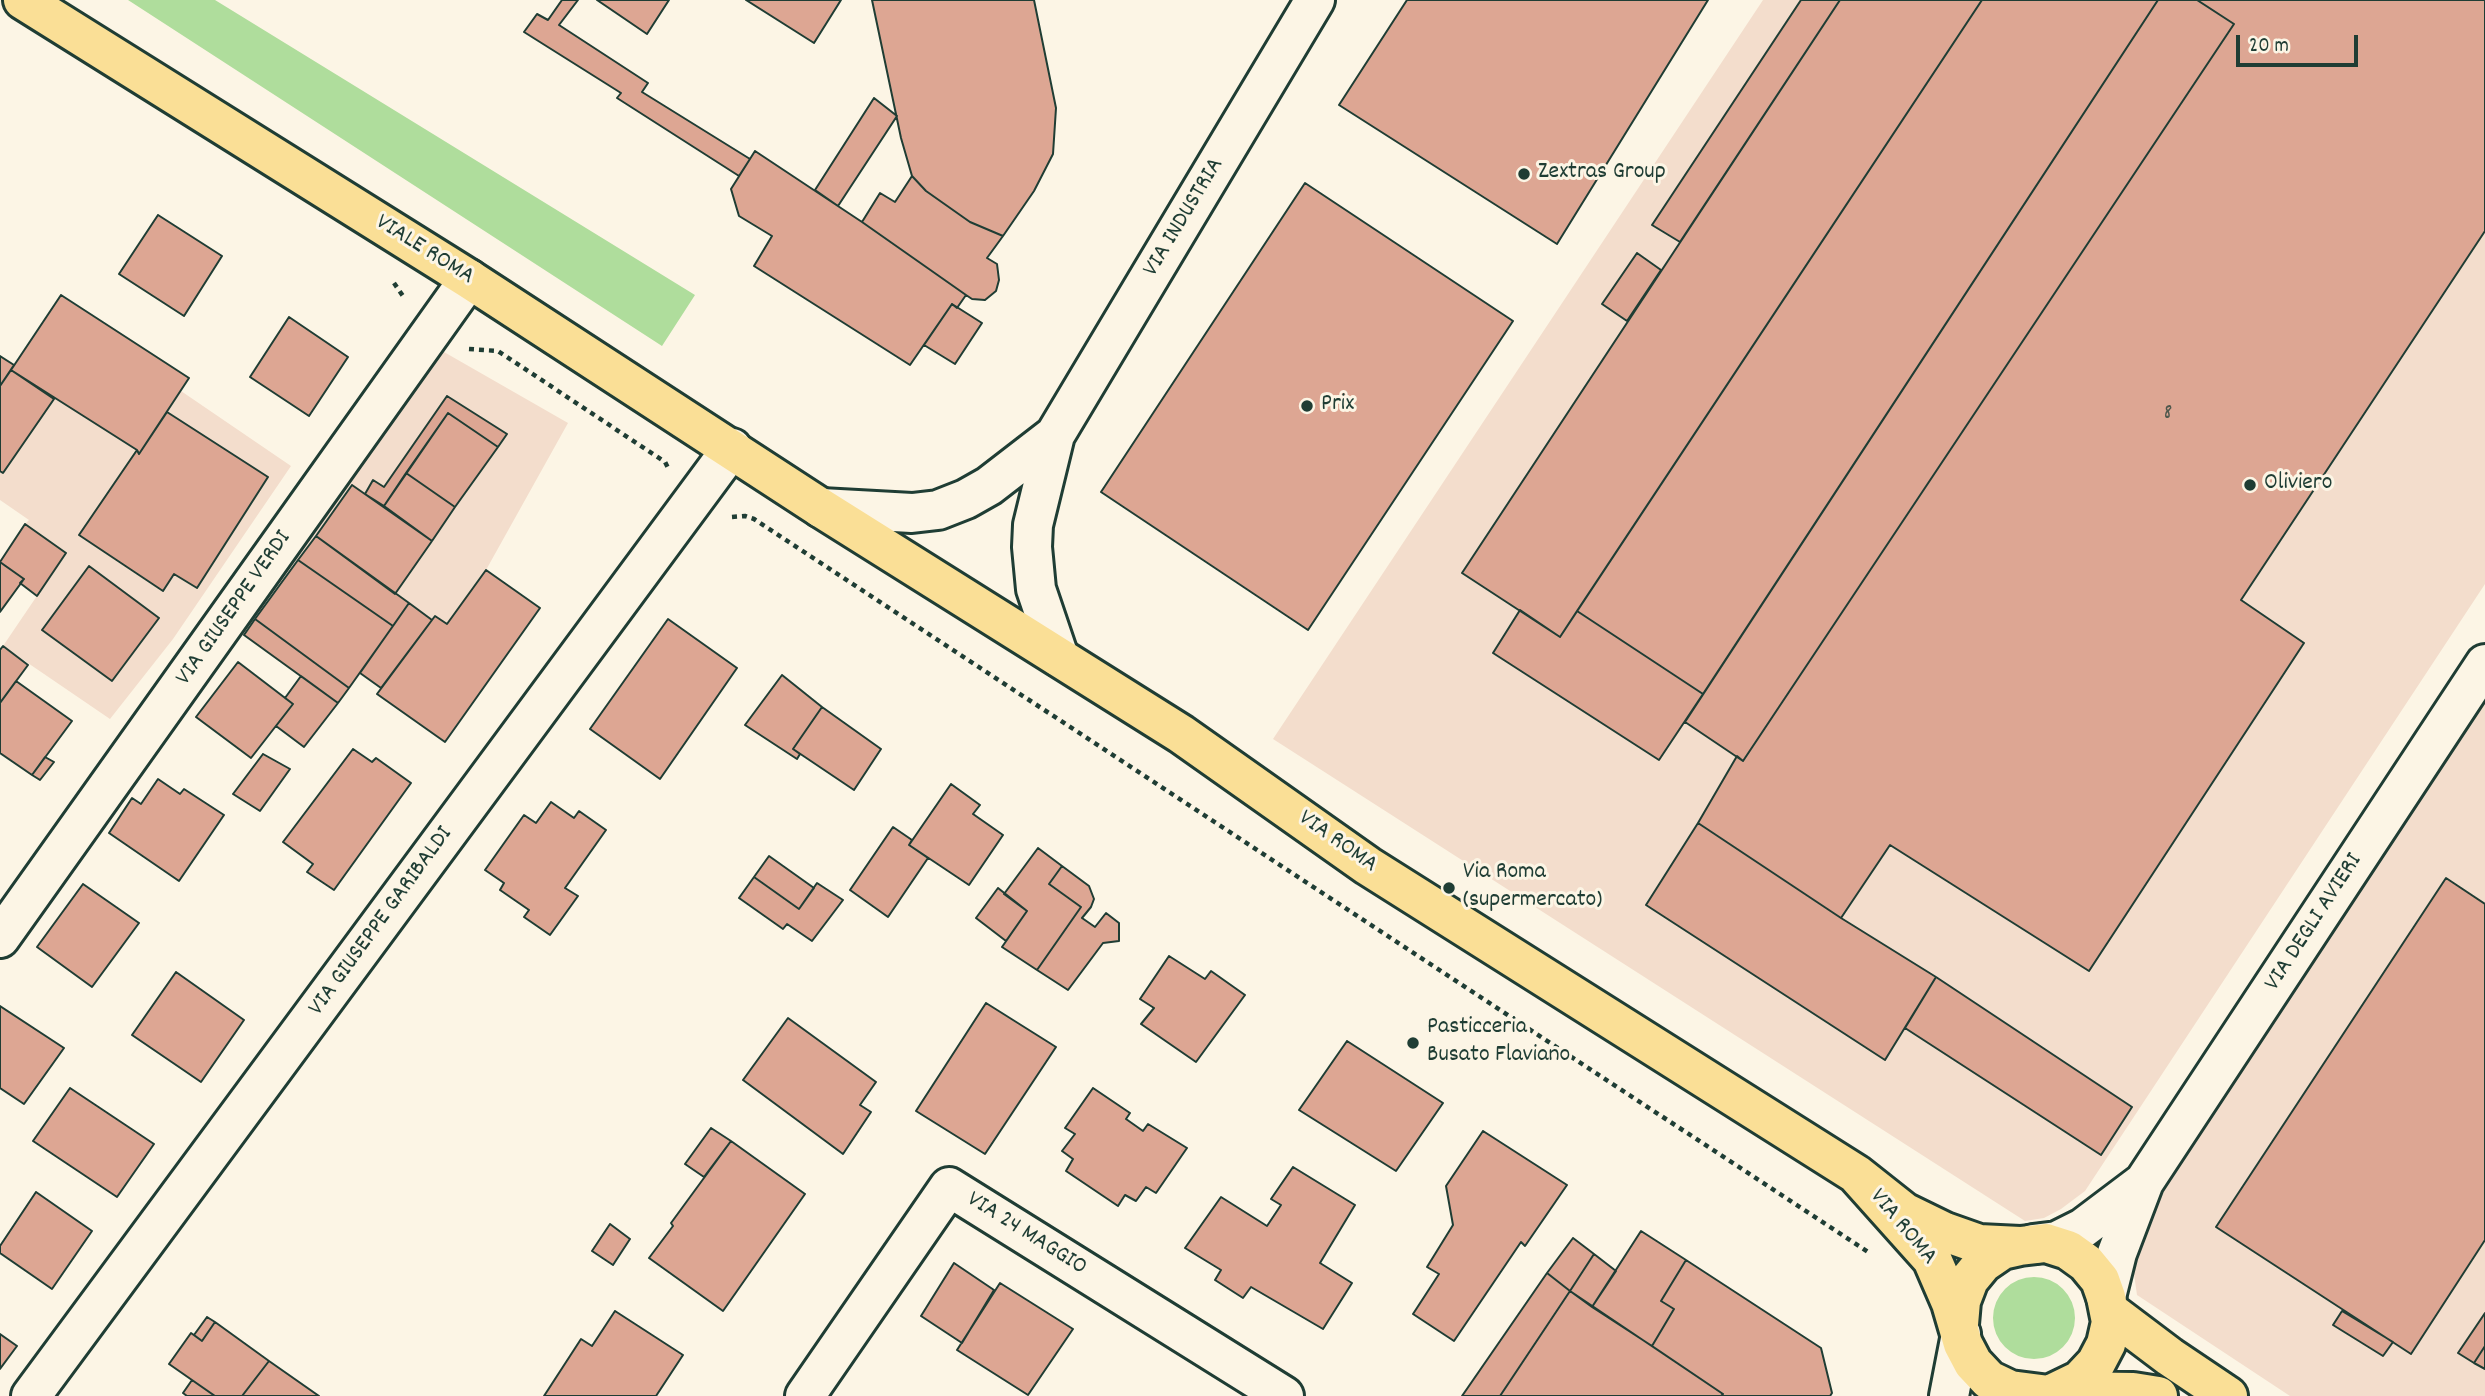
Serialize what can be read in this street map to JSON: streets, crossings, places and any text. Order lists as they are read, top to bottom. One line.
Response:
{"streets":{"main road":["VIALE ROMA","VIA ROMA"],"street":["VIA INDUSTRIA","VIA GIUSEPPE VERDI","VIA GIUSEPPE GARIBALDI","VIA DEGLI AVIERI","VIA 24 MAGGIO"]},"crossings":[["VIA INDUSTRIA","VIALE ROMA"],["VIA INDUSTRIA","VIA ROMA"],["VIALE ROMA","VIA GIUSEPPE VERDI"],["VIALE ROMA","VIA ROMA"],["VIALE ROMA","VIA GIUSEPPE GARIBALDI"],["VIA ROMA","VIA DEGLI AVIERI"]],"places":["Zextras Group","Prix","Oliviero","Via Roma (supermercato)","Pasticceria Busato Flaviano"],"house_numbers":["8"],"scale_bar":"20 m"}
